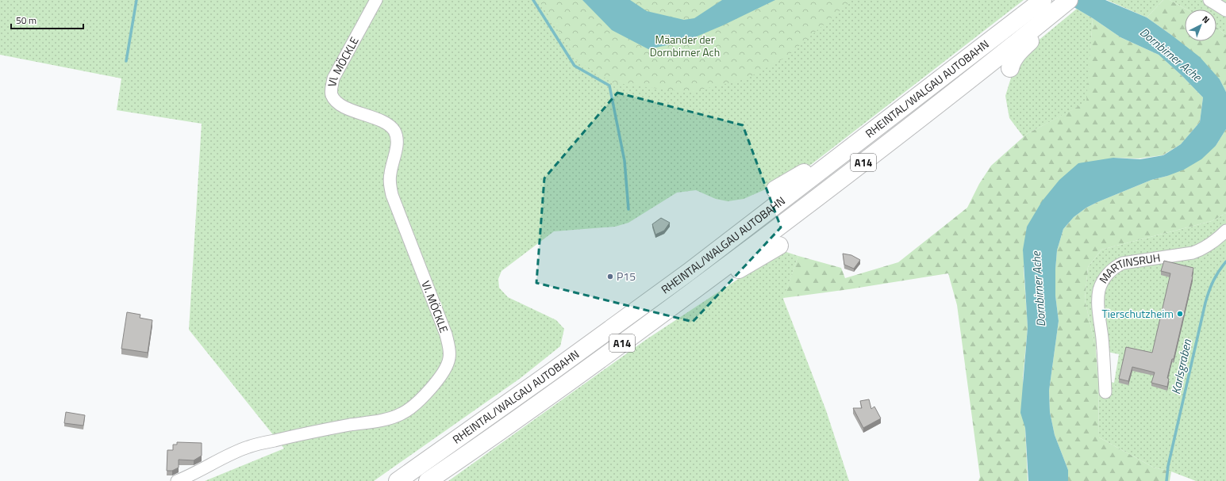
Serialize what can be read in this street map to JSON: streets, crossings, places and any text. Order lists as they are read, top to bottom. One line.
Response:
{"streets":{"highway":["RHEINTAL/WALGAU AUTOBAHN","A14"],"street":["VI. MÖCKLE","MARTINSRUH"]},"water":["Dornbirner Ache","Karlsgraben"],"parks":["Mäander der Dornbirner Ach"],"places":["P15","Tierschutzheim"],"scale_bar":"50 m","north":"top right"}
